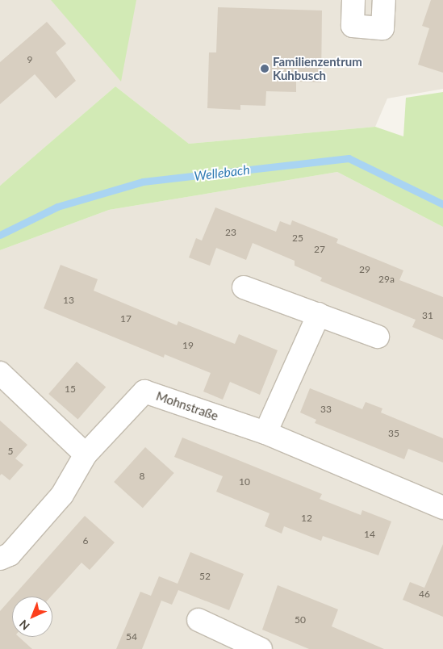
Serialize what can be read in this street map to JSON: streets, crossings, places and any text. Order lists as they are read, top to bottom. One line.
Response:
{"streets":{"street":["Mohnstraße"]},"water":["Wellebach"],"places":["Familienzentrum Kuhbusch"],"house_numbers":["9","23","25","27","29","29a","13","31","17","19","15","33","35","5","8","10","12","14","6","52","46","50","54"],"north":"bottom left"}
